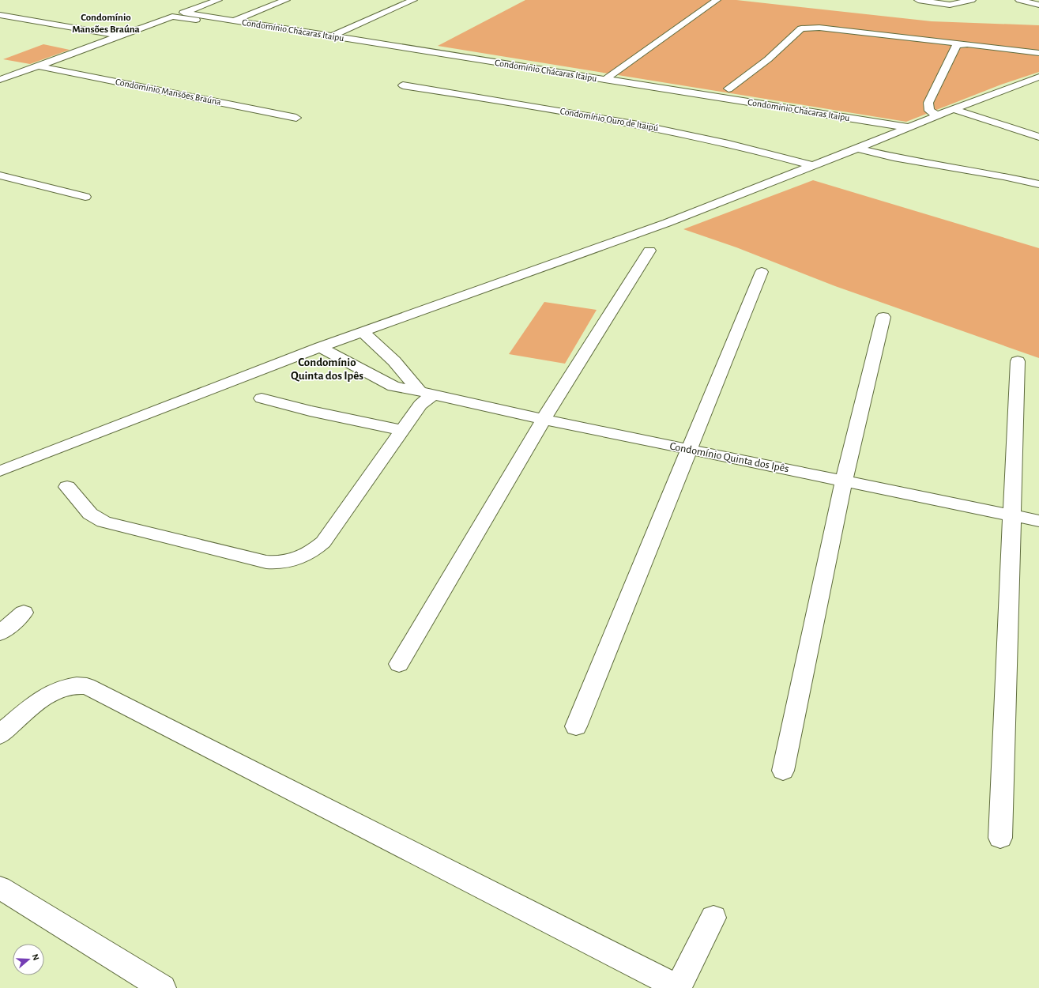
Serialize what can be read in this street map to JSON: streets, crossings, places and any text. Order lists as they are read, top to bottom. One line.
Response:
{"streets":{"street":["Condomínio Chácaras Itaipu","Condomínio Mansões Braúna","Condomínio Ouro de Itaipú","Condomínio Quinta dos Ipês"]},"crossings":[["Condomínio Chácaras Itaipu","Condomínio Mansões Braúna"]],"districts":["Condomínio Mansões Braúna","Condomínio Quinta dos Ipês"],"north":"right"}
